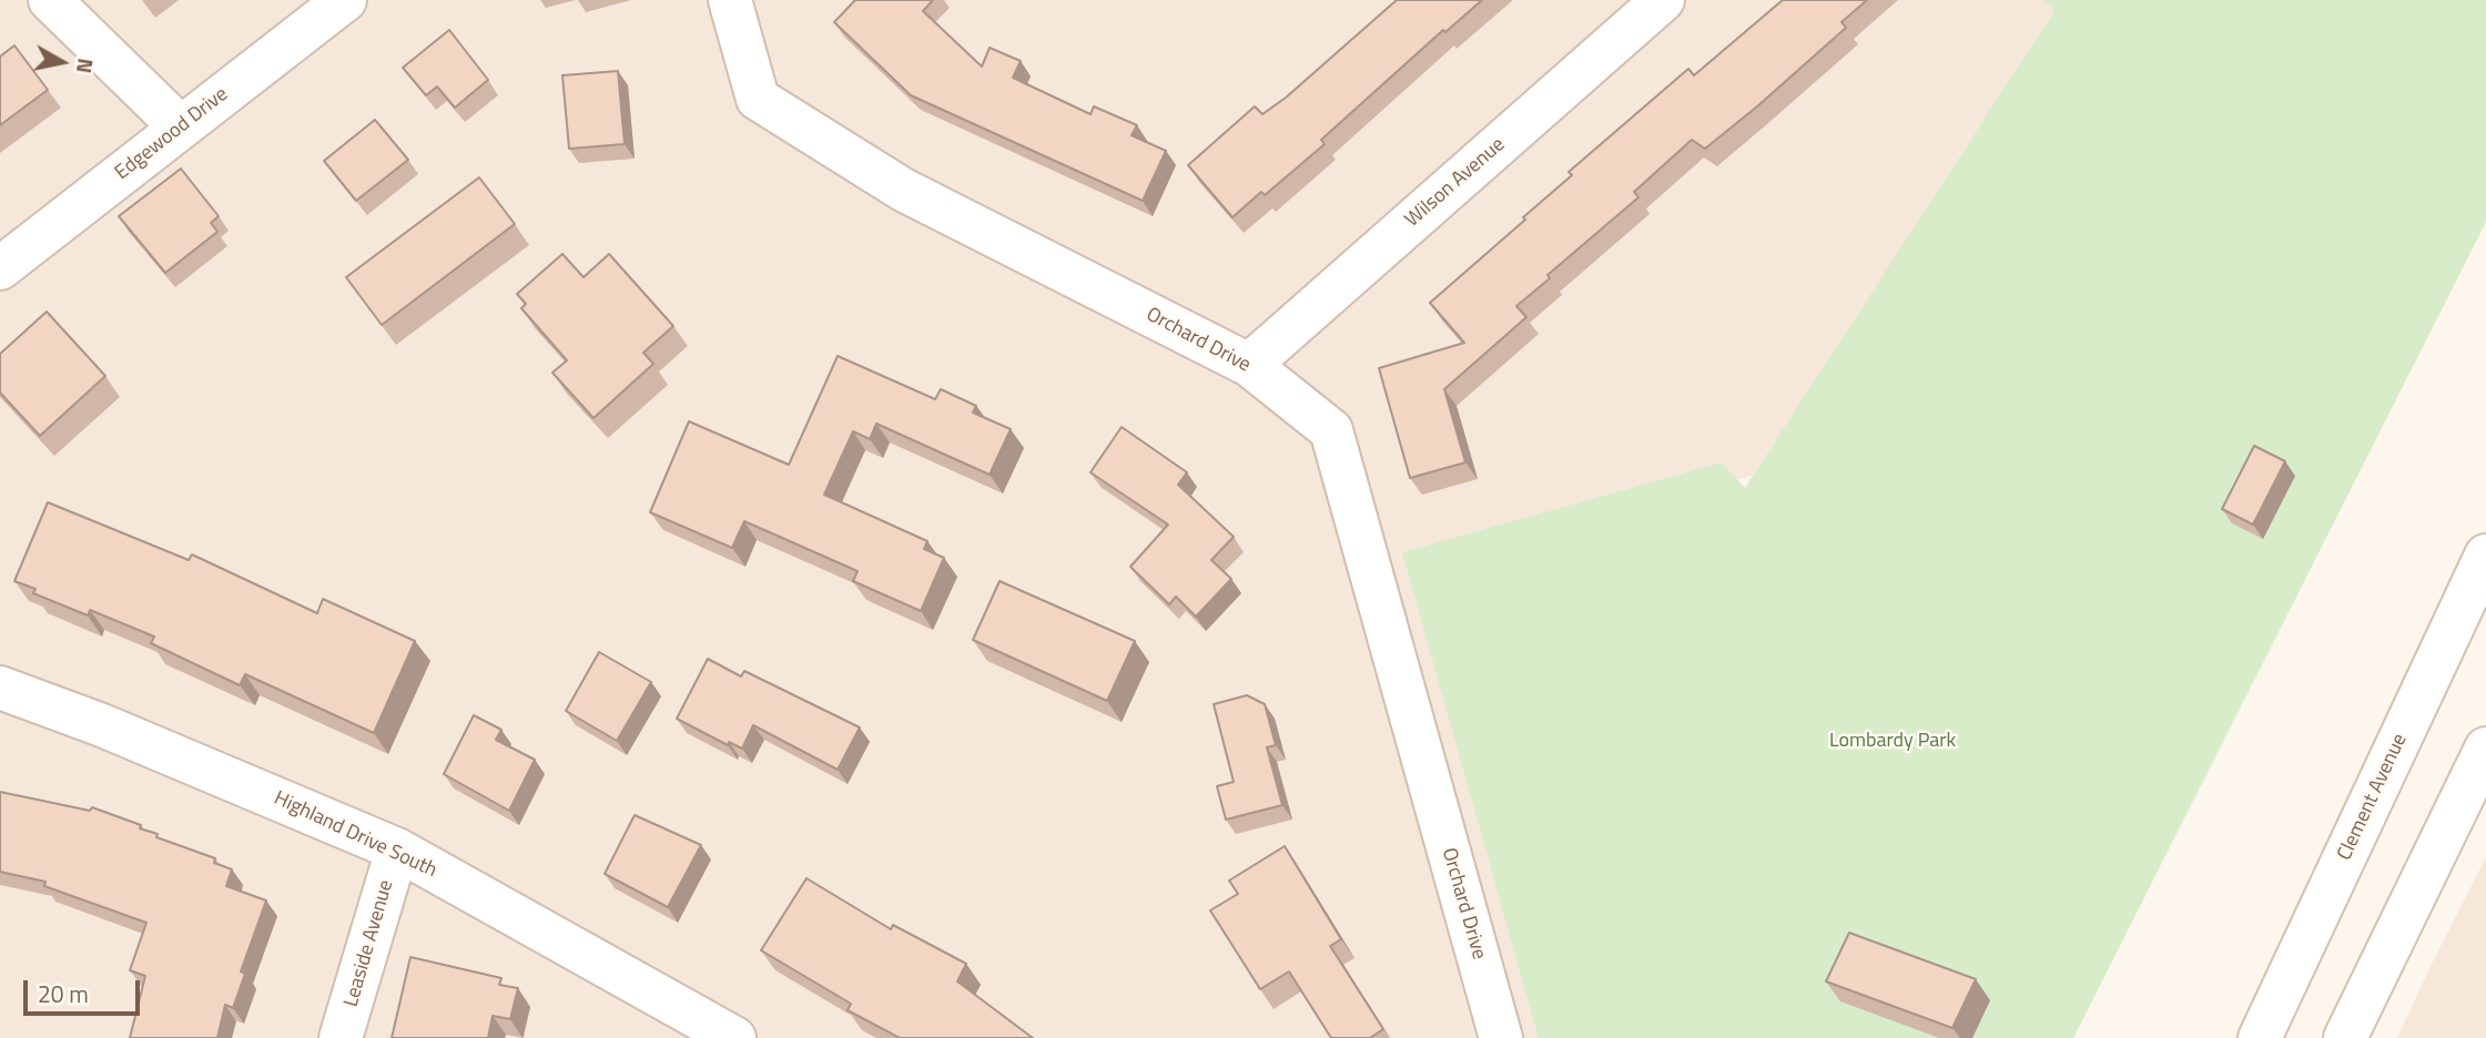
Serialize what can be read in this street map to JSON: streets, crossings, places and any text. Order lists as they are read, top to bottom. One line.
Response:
{"streets":{"street":["Edgewood Drive","Wilson Avenue","Orchard Drive","Clement Avenue","Highland Drive South","Leaside Avenue"]},"crossings":[["Wilson Avenue","Orchard Drive"],["Highland Drive South","Leaside Avenue"]],"parks":["Lombardy Park"],"scale_bar":"20 m","north":"right"}
